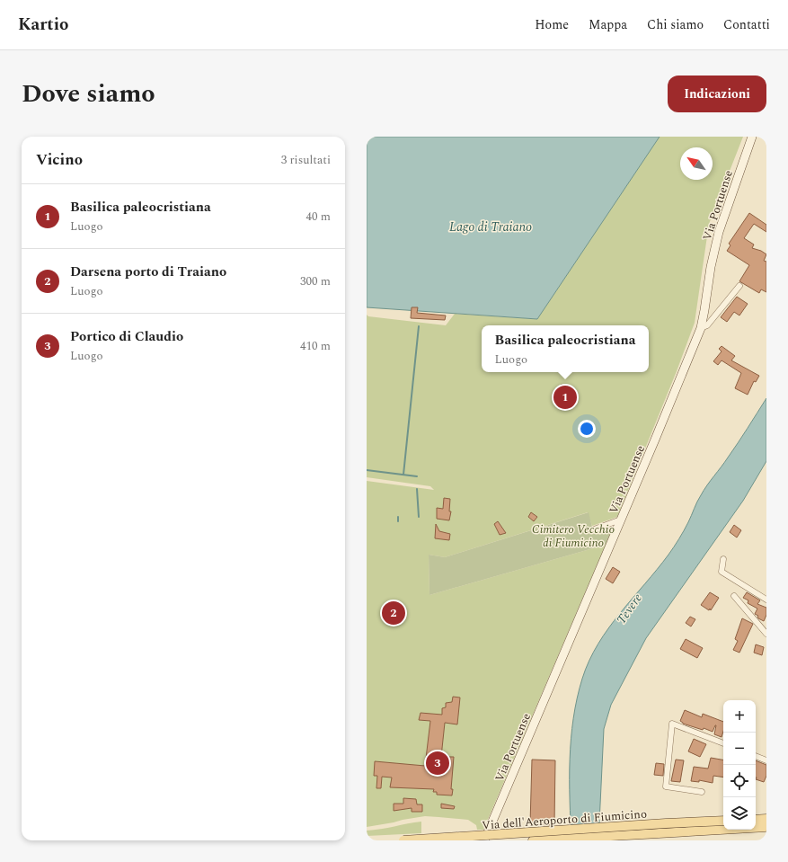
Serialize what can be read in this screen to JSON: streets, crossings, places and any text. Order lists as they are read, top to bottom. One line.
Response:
{"streets":{"main road":["Via dell'Aeroporto di Fiumicino"],"street":["Via Portuense"]},"water":["Lago di Traiano","Tevere"],"parks":["Cimitero Vecchio di Fiumicino"],"north":"top left","page":{"header":"Kartio","nav":["Home","Mappa","Chi siamo","Contatti"],"title":"Dove siamo","buttons":"Indicazioni","heading":["Vicino","3 risultati"],"list":[{"mark":"1","name":"Basilica paleocristiana","note":"Luogo","value":"40 m"},{"mark":"2","name":"Darsena porto di Traiano","note":"Luogo","value":"300 m"},{"mark":"3","name":"Portico di Claudio","note":"Luogo","value":"410 m"}],"popup":["Basilica paleocristiana","Luogo"],"pins":["1","2","3"],"map_buttons":["+","−"]}}
